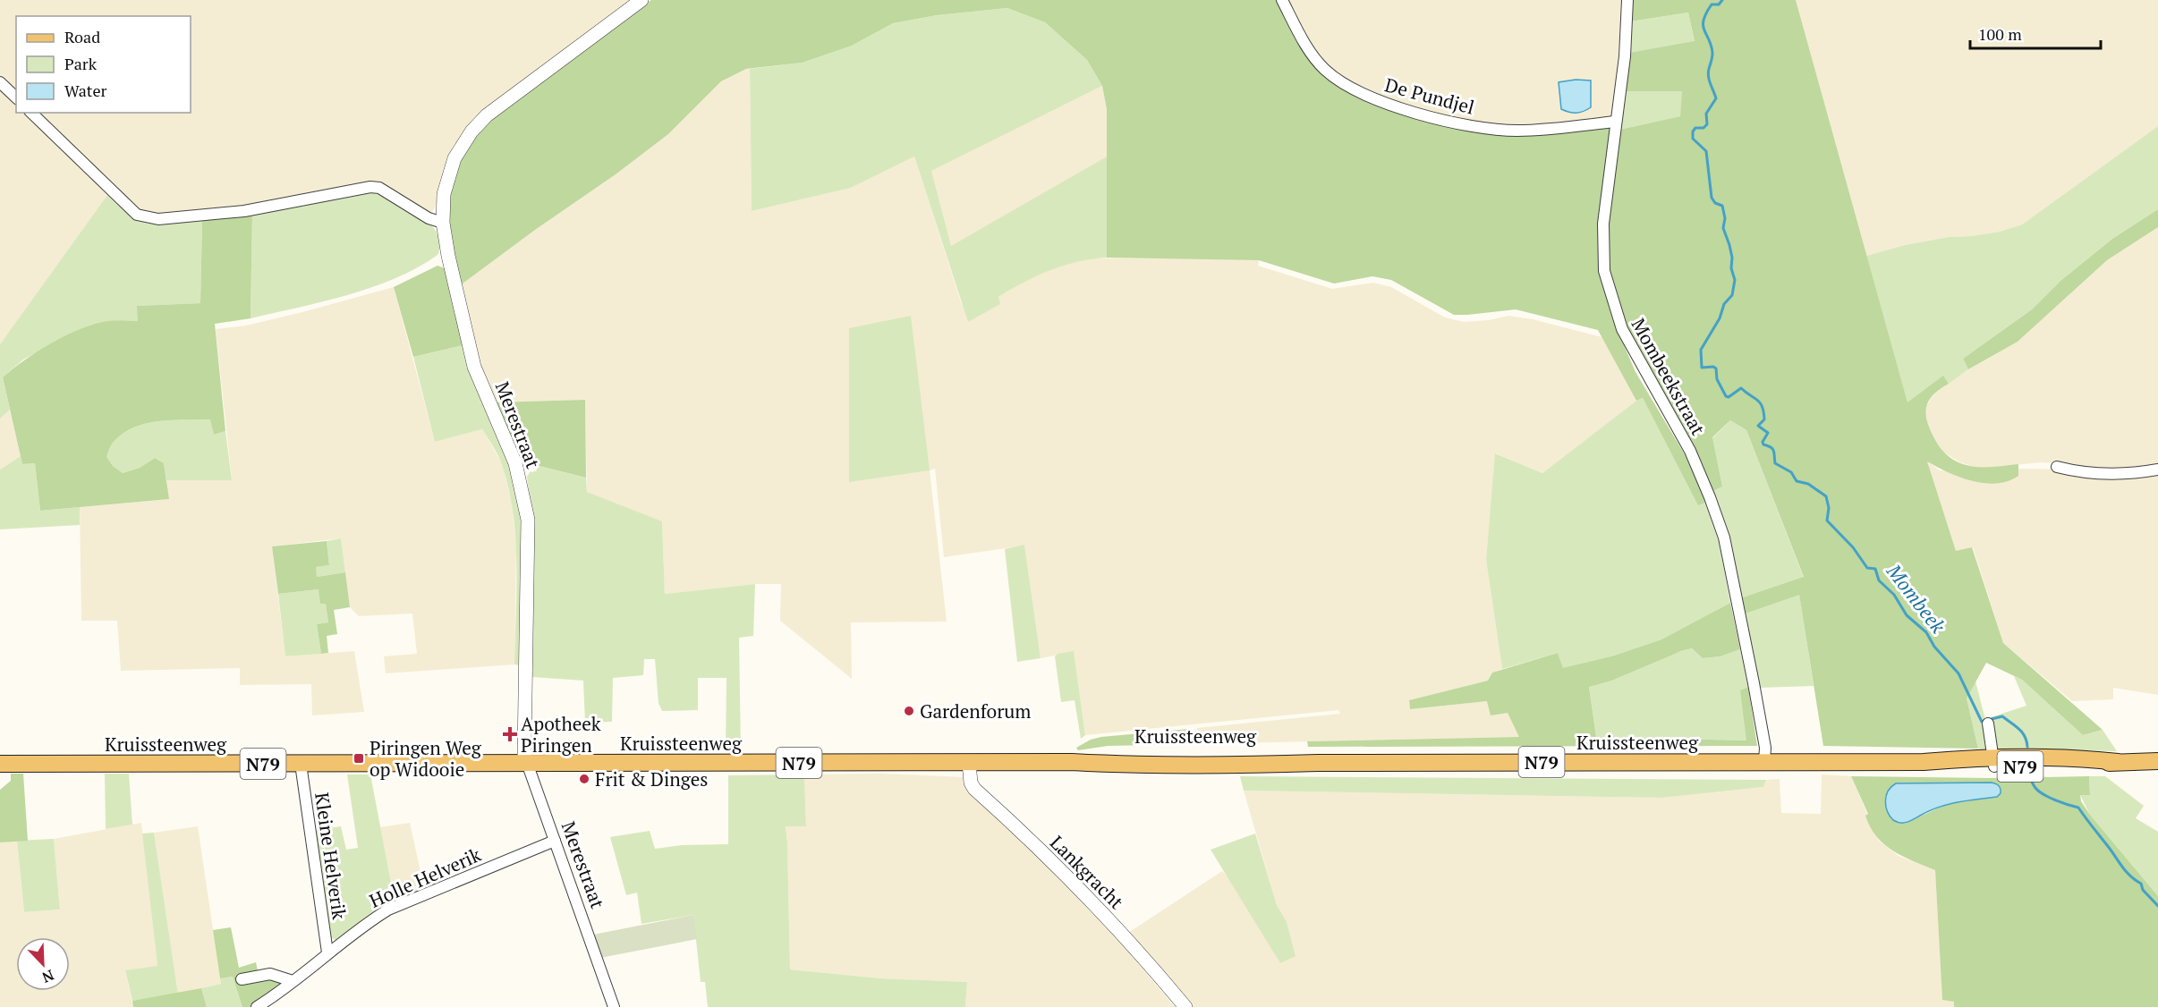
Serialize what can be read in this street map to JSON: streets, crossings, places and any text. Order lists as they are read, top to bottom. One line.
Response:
{"streets":{"main road":["Kruissteenweg","N79"],"street":["De Pundjel","Mombeekstraat","Merestraat","Kleine Helverik","Lankgracht","Holle Helverik"]},"crossings":[["De Pundjel","Mombeekstraat"],["Mombeekstraat","Kruissteenweg"],["Merestraat","Kruissteenweg"],["Merestraat","Holle Helverik"],["Kruissteenweg","Kleine Helverik"],["Kruissteenweg","Lankgracht"],["Kleine Helverik","Holle Helverik"]],"water":["Mombeek"],"places":{"other":["Gardenforum","Frit & Dinges"],"health":["Apotheek Piringen"],"transit":["Piringen Weg op Widooie"]},"legend":["Road","Park","Water"],"scale_bar":"100 m","north":"bottom right"}
